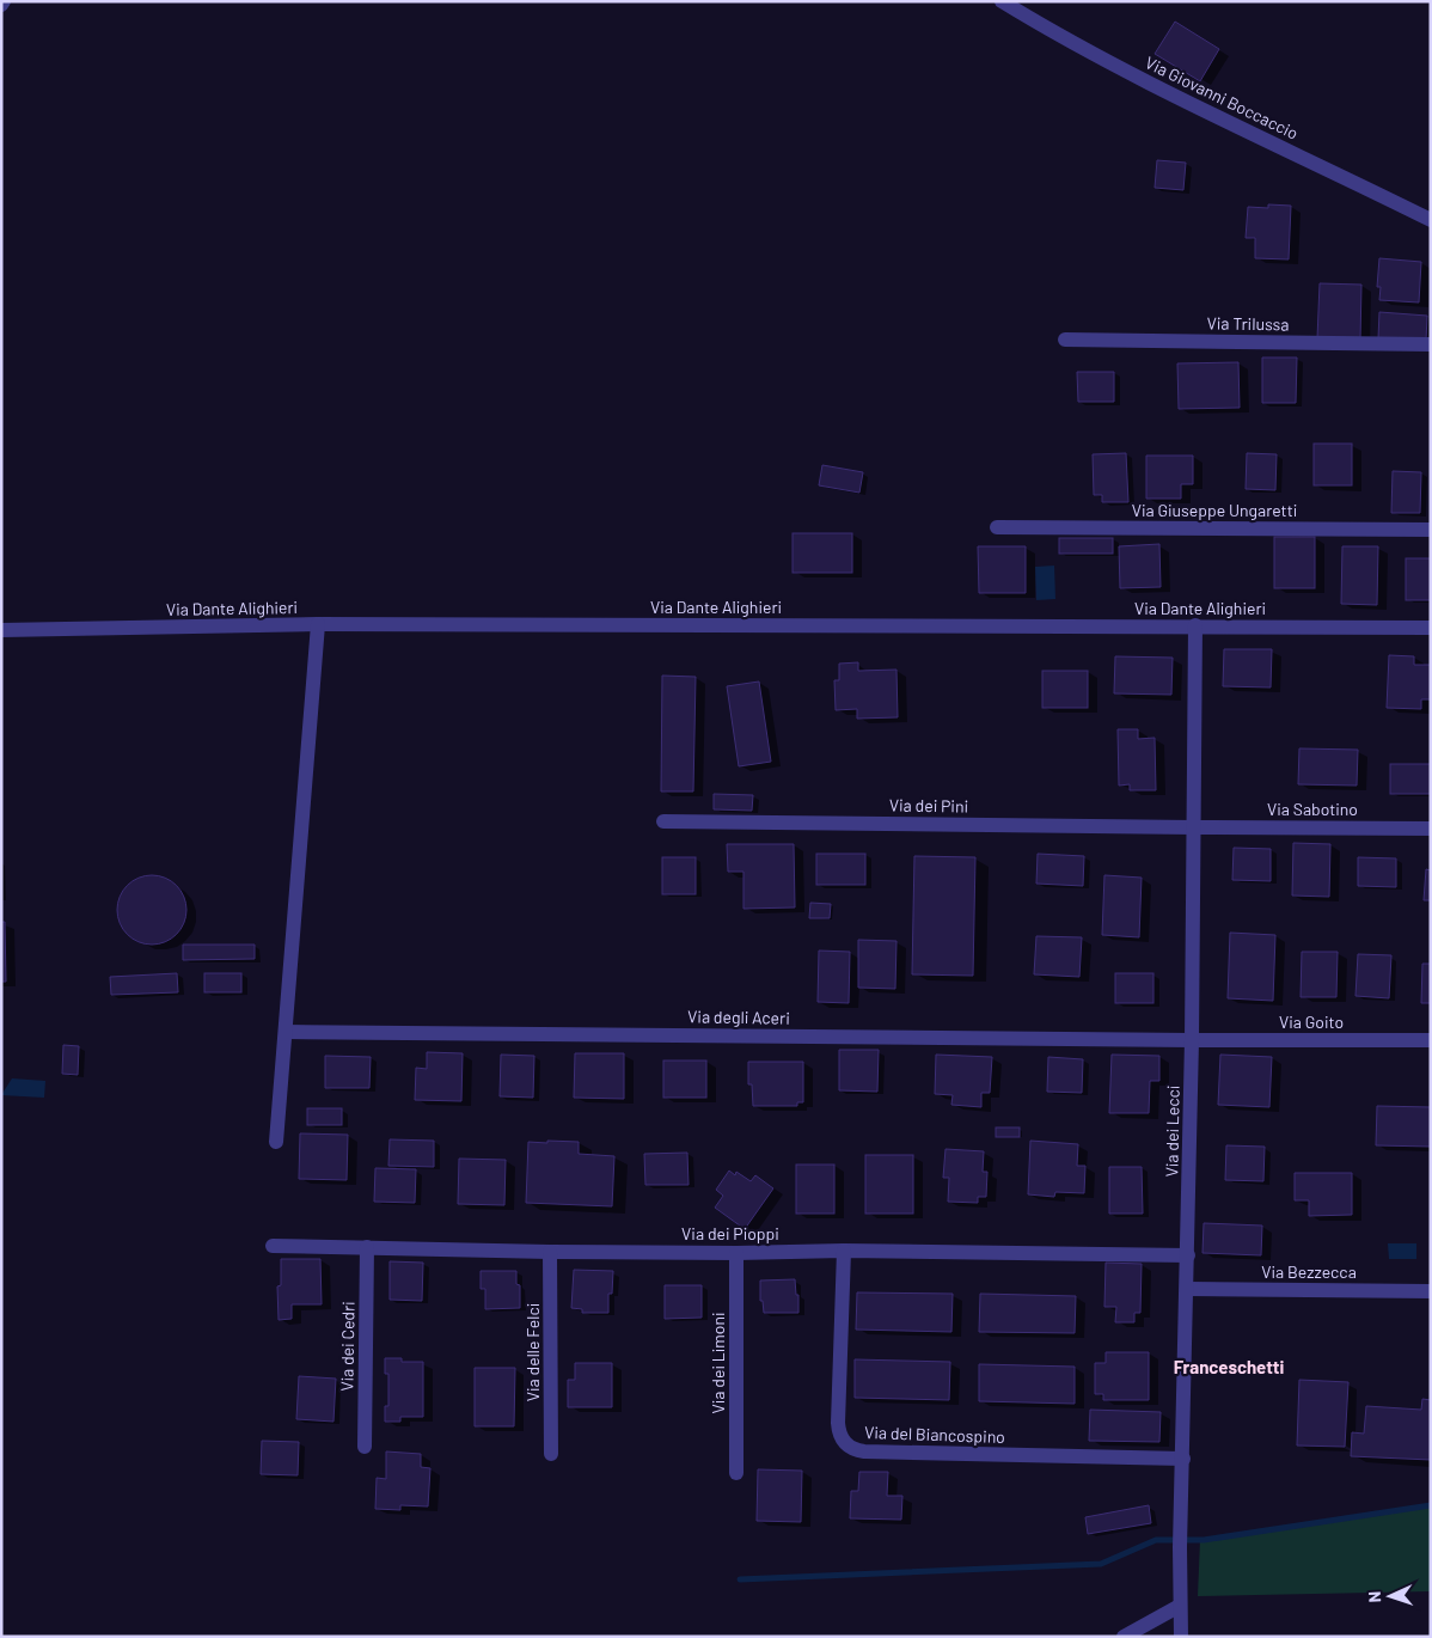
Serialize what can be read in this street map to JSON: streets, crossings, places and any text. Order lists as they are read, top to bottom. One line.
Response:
{"streets":{"street":["Via Giovanni Boccaccio","Via Trilussa","Via Giuseppe Ungaretti","Via Dante Alighieri","Via dei Pini","Via Sabotino","Via degli Aceri","Via Goito","Via dei Lecci","Via dei Pioppi","Via Bezzecca","Via dei Cedri","Via delle Felci","Via dei Limoni","Via del Biancospino"]},"crossings":[["Via Dante Alighieri","Via dei Lecci"],["Via dei Pini","Via Sabotino"],["Via dei Pini","Via dei Lecci"],["Via Sabotino","Via dei Lecci"],["Via degli Aceri","Via Goito"],["Via degli Aceri","Via dei Lecci"],["Via Goito","Via dei Lecci"],["Via dei Lecci","Via dei Pioppi"],["Via dei Lecci","Via Bezzecca"],["Via dei Lecci","Via del Biancospino"],["Via dei Pioppi","Via dei Cedri"],["Via dei Pioppi","Via delle Felci"],["Via dei Pioppi","Via dei Limoni"],["Via dei Pioppi","Via del Biancospino"]],"districts":["Franceschetti"],"north":"left"}
